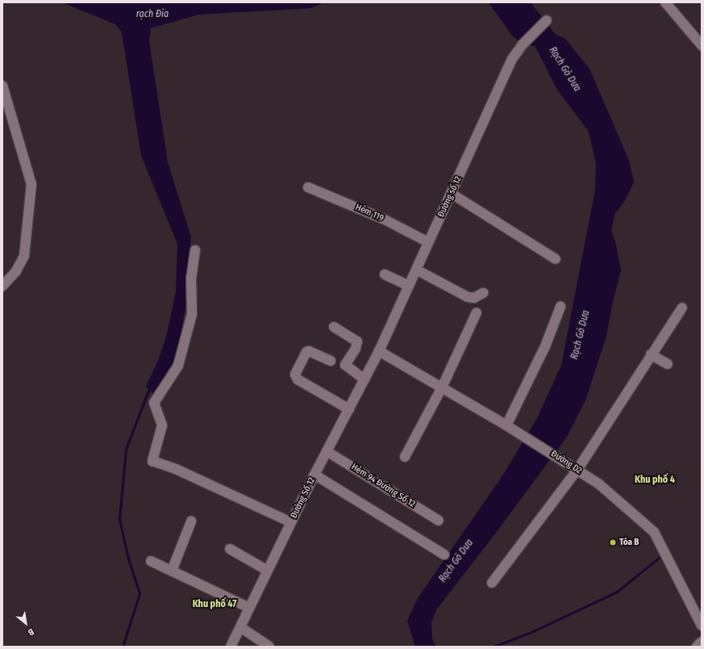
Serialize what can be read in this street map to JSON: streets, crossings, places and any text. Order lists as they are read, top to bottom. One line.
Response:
{"streets":{"street":["Đường số 12","Hẻm 119","Đường D2","Hẻm 94 Đường Số 12","Đường Số 12"]},"crossings":[["Đường số 12","Hẻm 119"],["Đường số 12","Đường D2"],["Đường số 12","Đường Số 12"],["Đường D2","Đường Số 12"],["Hẻm 94 Đường Số 12","Đường Số 12"]],"districts":["Khu phố 4","Khu phố 47"],"water":["rạch Đìa","Rạch Gò Dưa"],"places":["Tòa B"],"north":"bottom right"}
